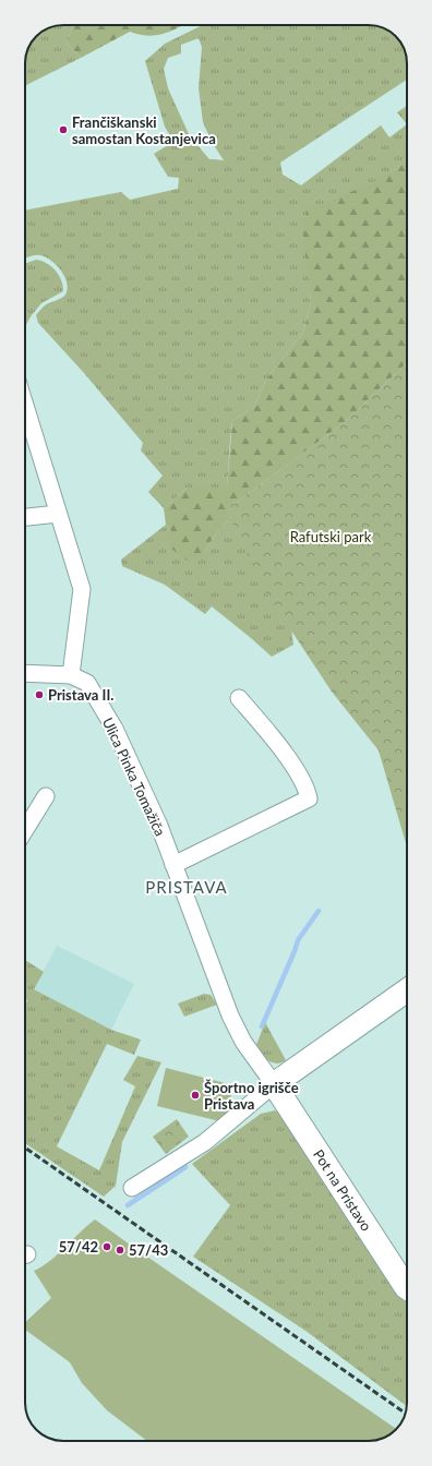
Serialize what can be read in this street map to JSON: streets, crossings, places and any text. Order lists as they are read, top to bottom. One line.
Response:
{"streets":{"street":["Ulica Pinka Tomažiča","Pot na Pristavo"]},"crossings":[["Ulica Pinka Tomažiča","Pot na Pristavo"]],"districts":["PRISTAVA"],"parks":["Rafutski park"],"places":["Frančiškanski samostan Kostanjevica","Pristava II.","Športno igrišče Pristava","57/42","57/43"]}
